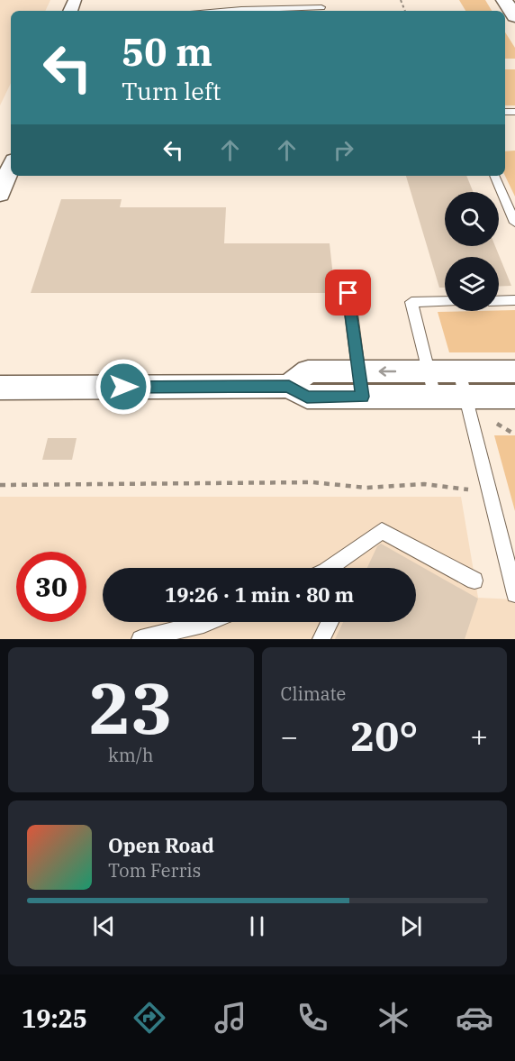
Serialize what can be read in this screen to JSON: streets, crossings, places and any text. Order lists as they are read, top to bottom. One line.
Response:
{"page":{"turn":["50 m","Turn left"],"limit":"30","trip":"19:26 · 1 min · 80 m","tile":[["23","km/h"],"Climate"],"heat":["−","20°","+"],"song":["Open Road","Tom Ferris"],"tabs":"19:25"}}
